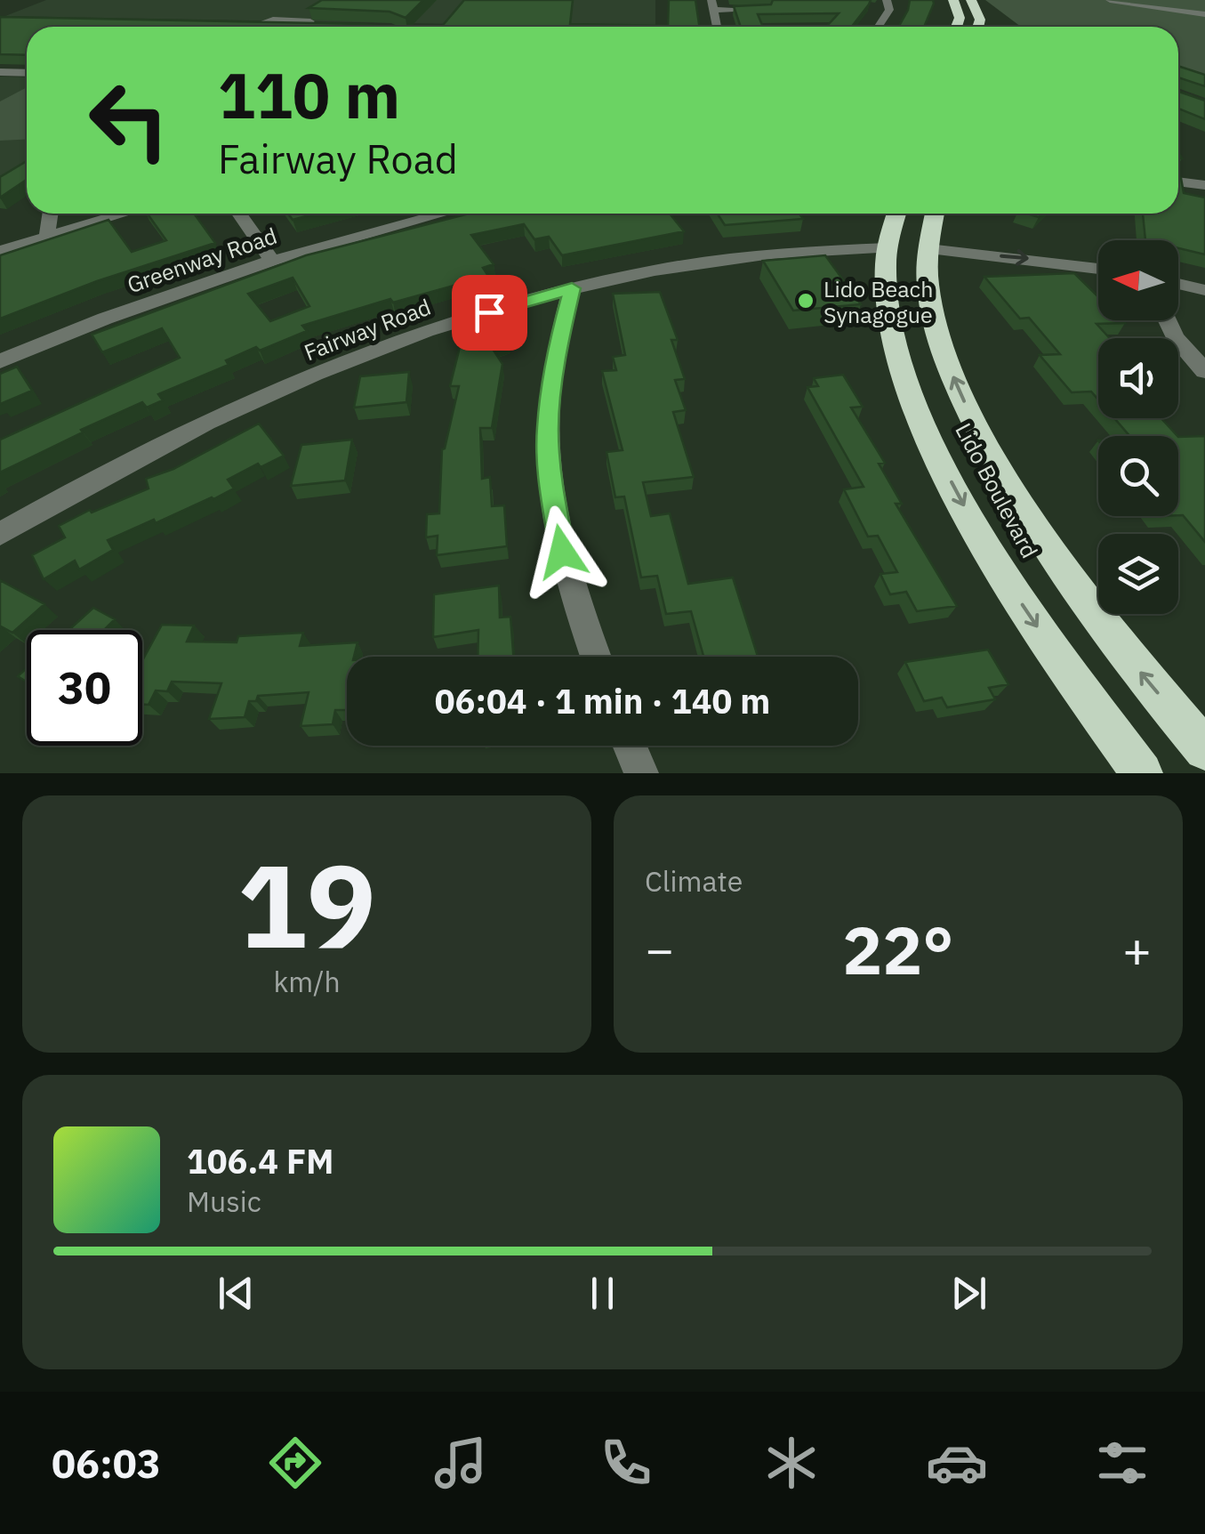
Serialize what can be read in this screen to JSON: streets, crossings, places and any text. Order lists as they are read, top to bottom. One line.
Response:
{"streets":{"highway":["Lido Boulevard"],"street":["Greenway Road","Fairway Road"]},"crossings":[["Fairway Road","Lido Boulevard"]],"places":["Lido Beach Synagogue"],"north":"left","page":{"turn":["110 m","Fairway Road"],"limit":"30","trip":"06:04 · 1 min · 140 m","tile":[["19","km/h"],"Climate"],"heat":["−","22°","+"],"song":["106.4 FM","Music"],"tabs":"06:03"}}
